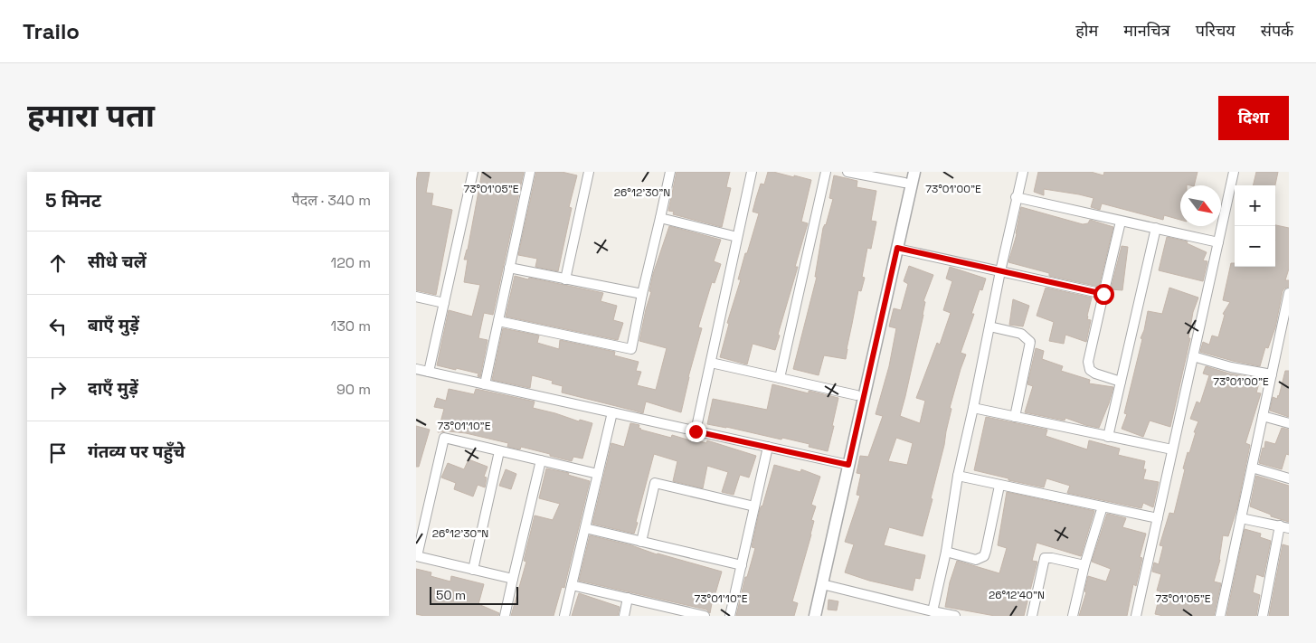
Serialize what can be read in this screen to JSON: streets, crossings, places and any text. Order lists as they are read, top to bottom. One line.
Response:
{"scale_bar":"50 m","north":"bottom right","page":{"header":"Trailo","nav":["होम","मानचित्र","परिचय","संपर्क"],"title":"हमारा पता","buttons":"दिशा","heading":["5 मिनट","पैदल · 340 m"],"map_buttons":["+","−"],"list":[["सीधे चलें","120 m"],["बाएँ मुड़ें","130 m"],["दाएँ मुड़ें","90 m"],"गंतव्य पर पहुँचे"],"scale":"50 m"},"coordinates":["73°01'05\"E","73°01'00\"E","26°12'30\"N","73°01'10\"E","26°12'40\"N"]}
